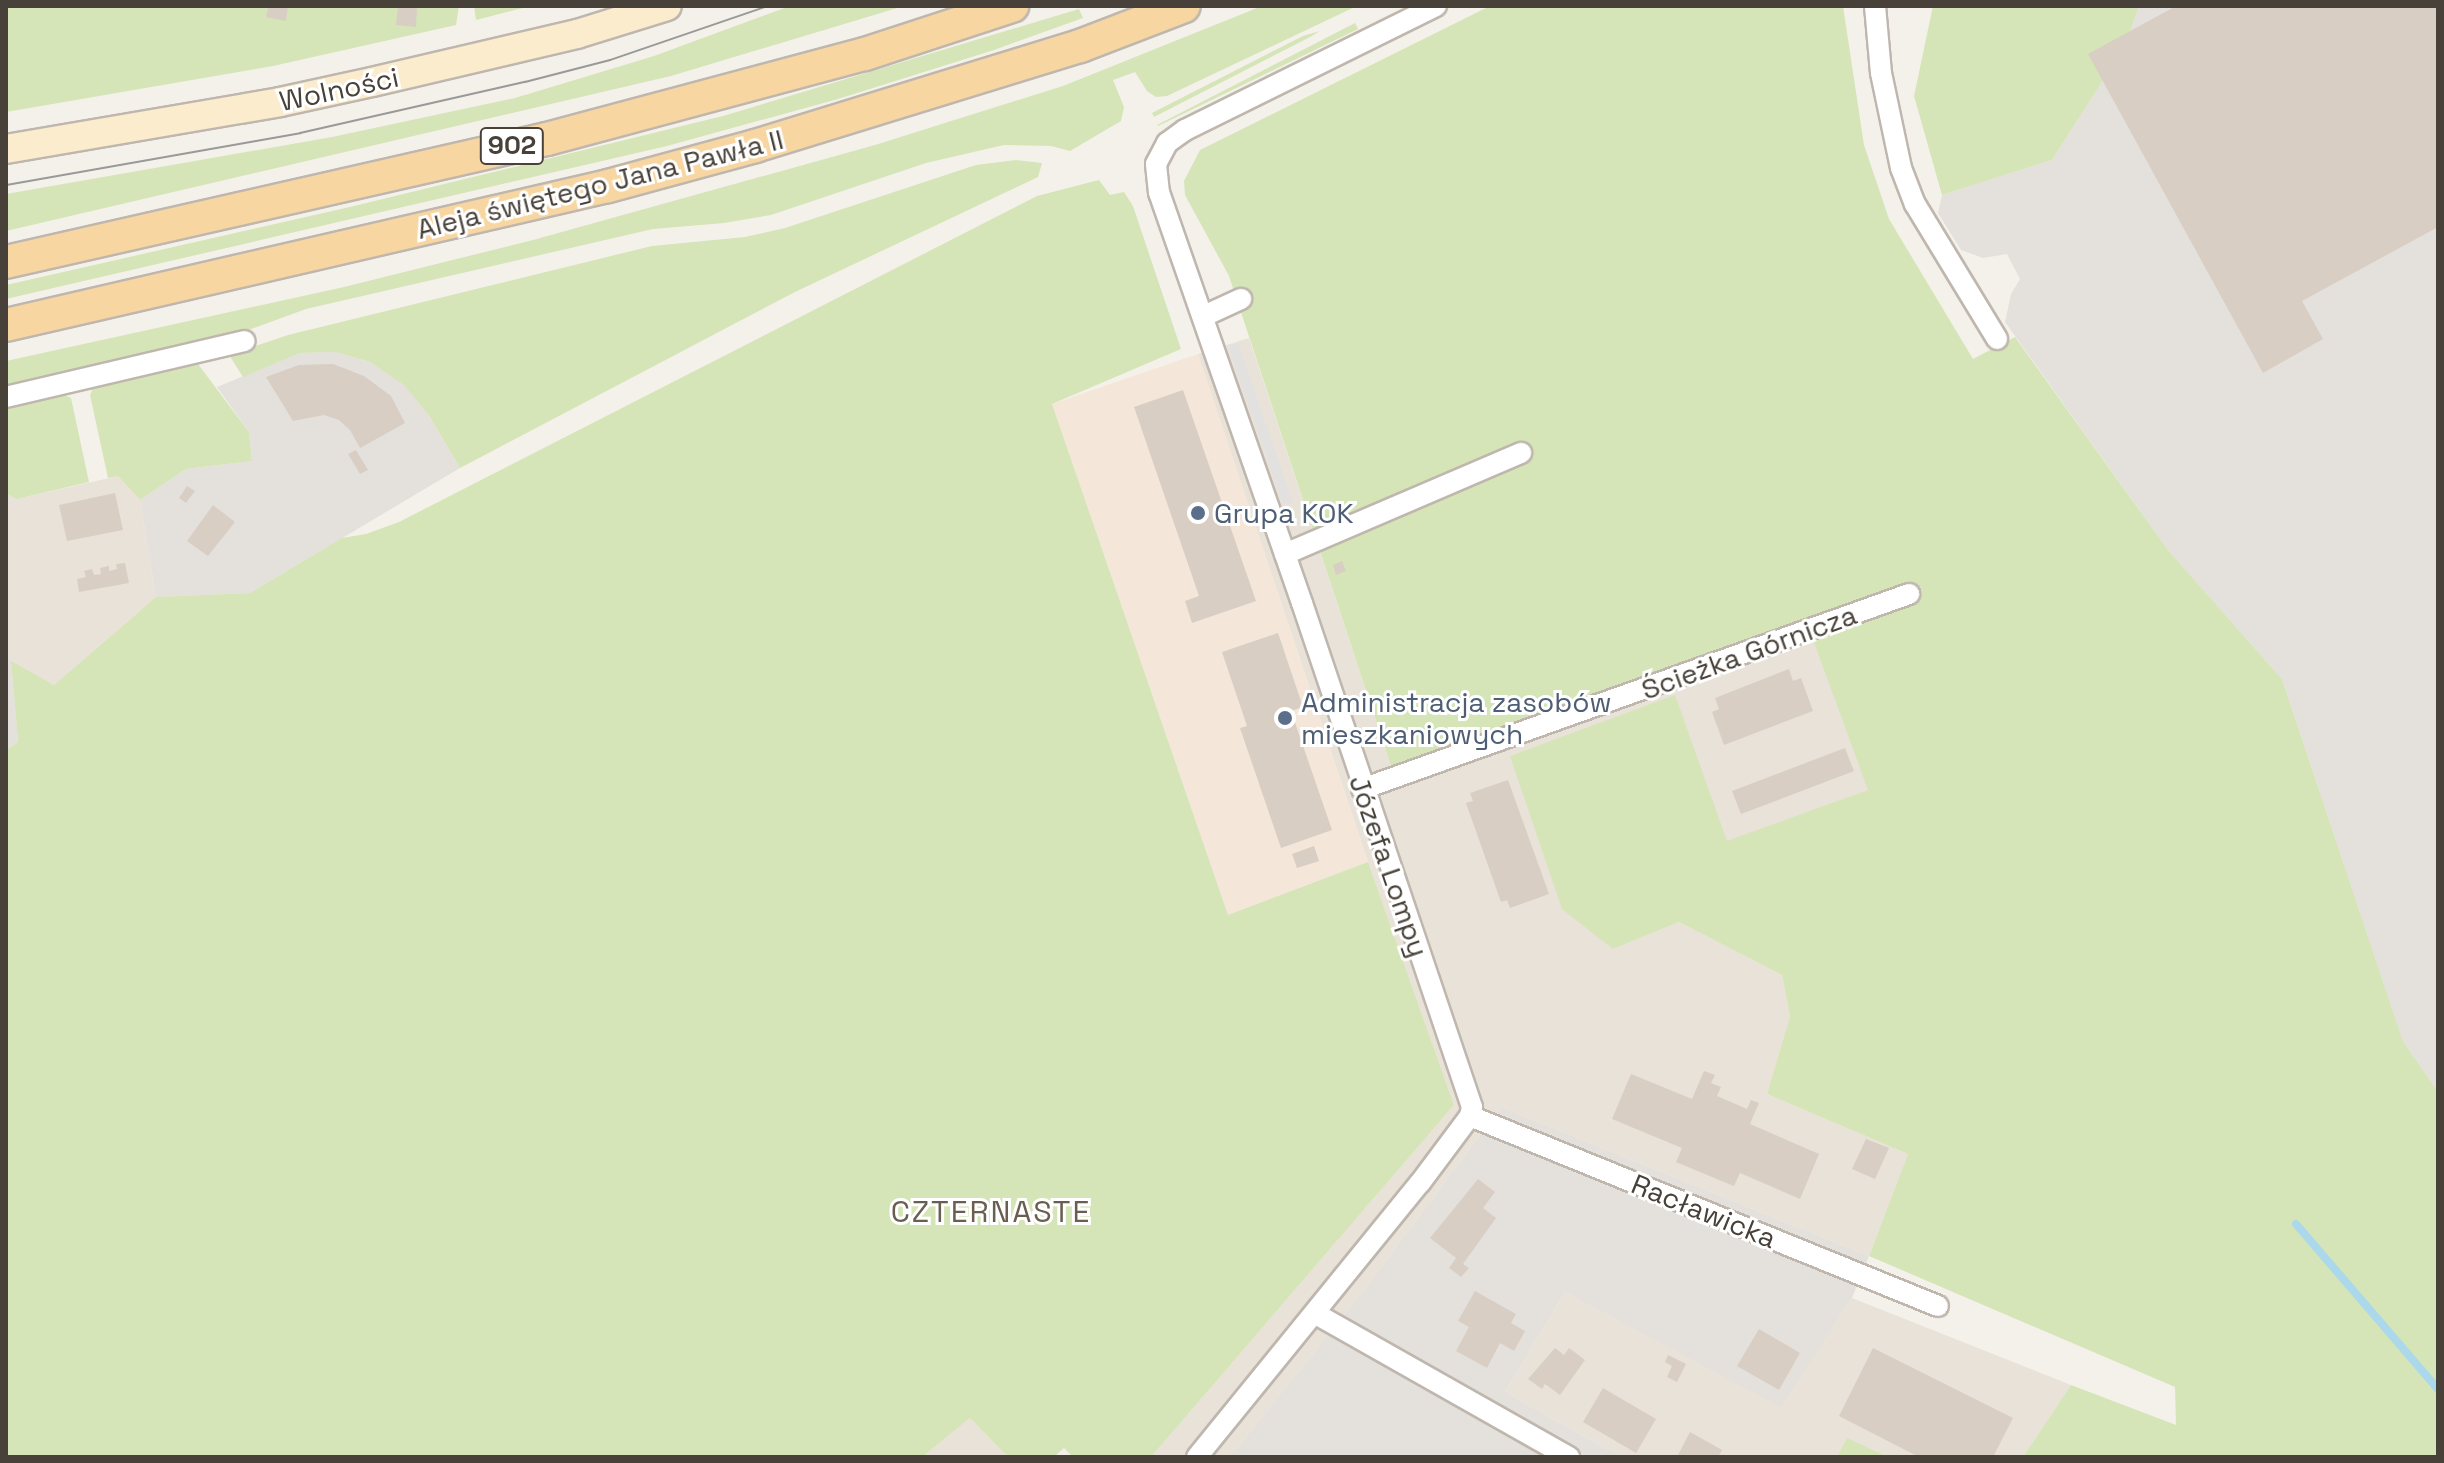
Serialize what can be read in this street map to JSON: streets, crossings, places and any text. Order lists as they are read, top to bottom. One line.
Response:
{"streets":{"main road":["902","Aleja świętego Jana Pawła II"],"street":["Wolności","Ścieżka Górnicza","Józefa Lompy","Racławicka"]},"crossings":[["Ścieżka Górnicza","Józefa Lompy"],["Józefa Lompy","Racławicka"]],"districts":["CZTERNASTE"],"places":["Grupa KOK","Administracja zasobów mieszkaniowych"]}
